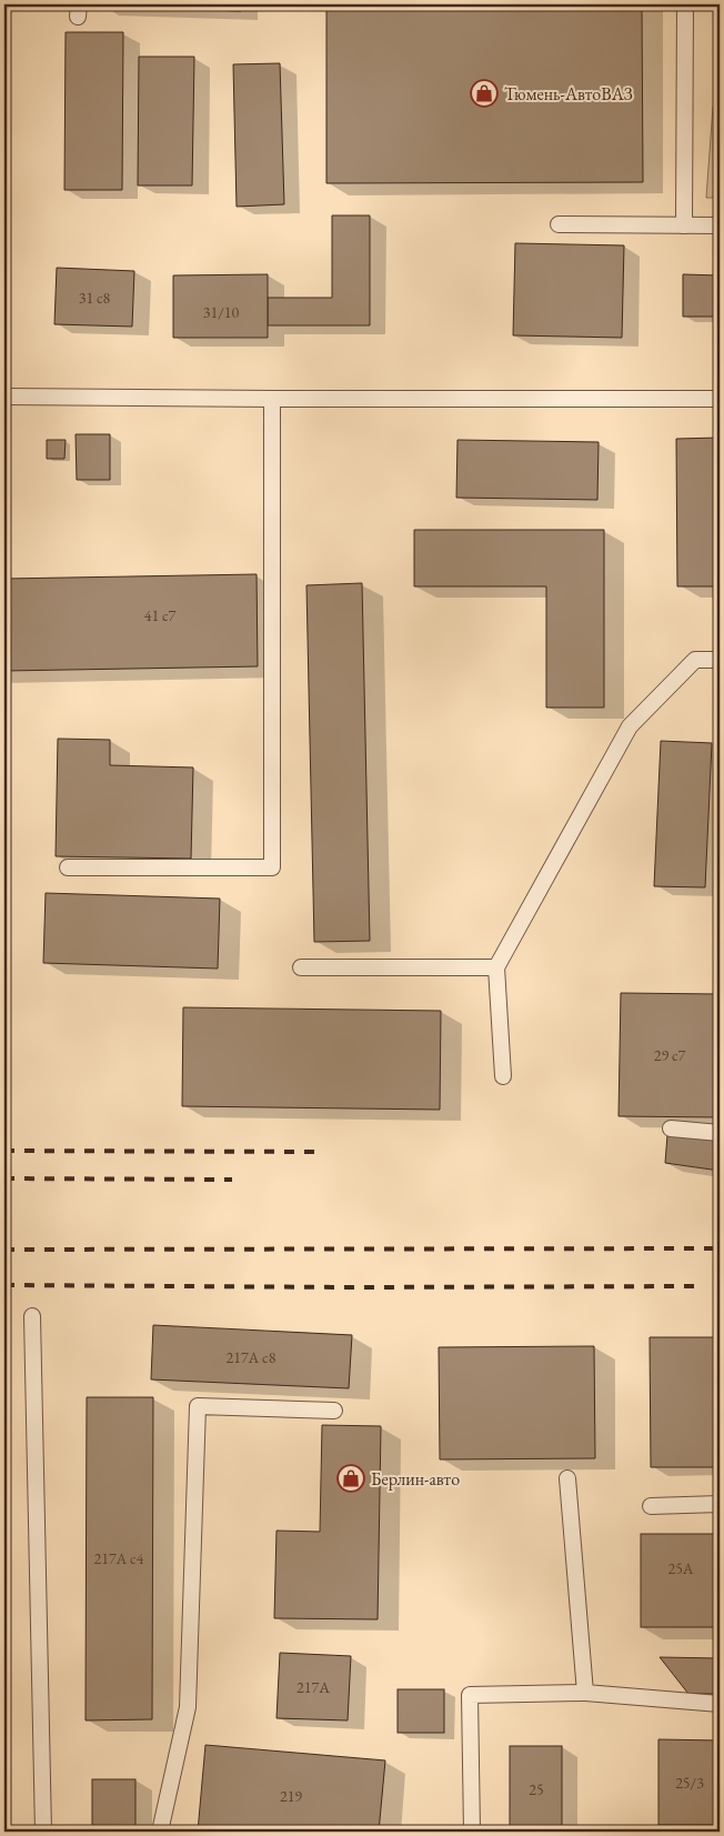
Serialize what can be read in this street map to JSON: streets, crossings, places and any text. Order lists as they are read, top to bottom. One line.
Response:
{"places":{"shop":["Тюмень-АвтоВАЗ","Берлин-авто"]},"house_numbers":["31 с8","31/10","41 с7","29 с7","217А с8","217А с4","25А","217А","25/3","25","219"]}
